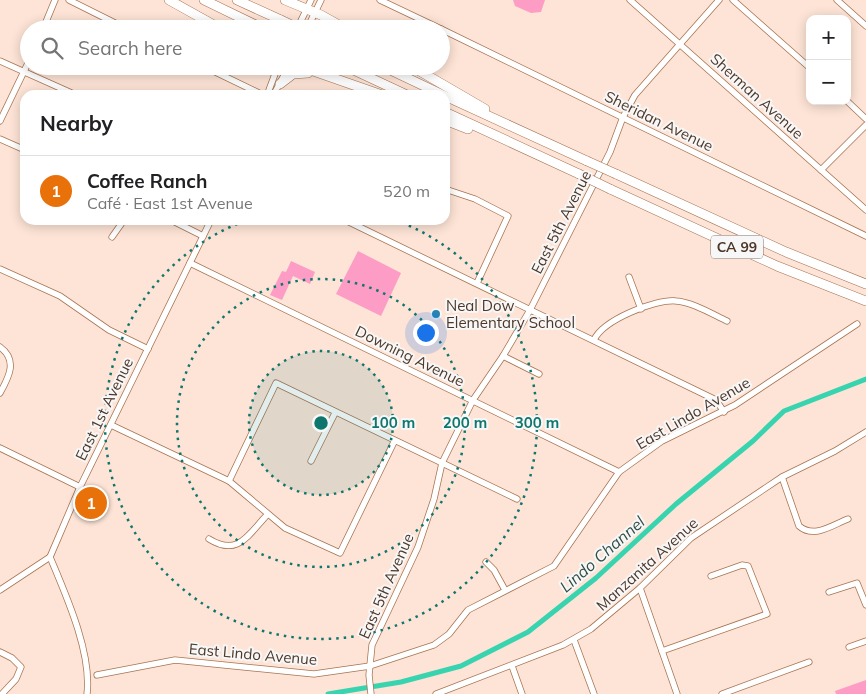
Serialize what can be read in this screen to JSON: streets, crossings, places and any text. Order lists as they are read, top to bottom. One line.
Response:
{"streets":{"highway":["CA 99"],"street":["Sherman Avenue","Sheridan Avenue","East 5th Avenue","Downing Avenue","East 1st Avenue","East Lindo Avenue","Manzanita Avenue"]},"crossings":[["Sherman Avenue","East 5th Avenue"],["Sheridan Avenue","East 5th Avenue"],["East 5th Avenue","Downing Avenue"],["East 5th Avenue","East Lindo Avenue"],["Downing Avenue","East 1st Avenue"],["Downing Avenue","East Lindo Avenue"]],"water":["Lindo Channel"],"places":["Neal Dow Elementary School"],"page":{"map_buttons":["+","−"],"search":"Search here","heading":"Nearby","list":[{"mark":"1","name":"Coffee Ranch","note":"Café · East 1st Avenue","value":"520 m"}],"pins":"1"},"rings":["100 m","200 m","300 m"]}
